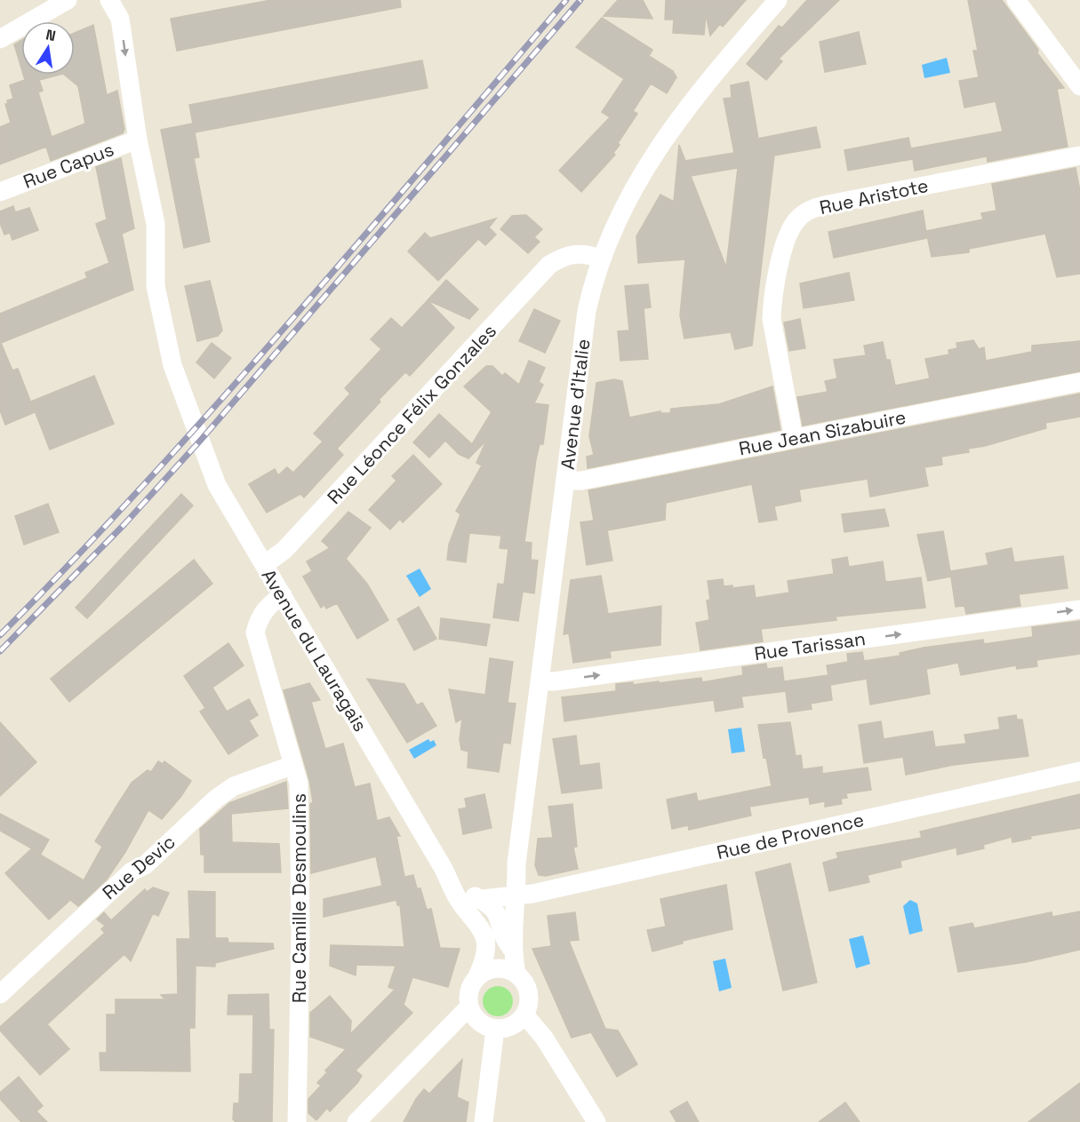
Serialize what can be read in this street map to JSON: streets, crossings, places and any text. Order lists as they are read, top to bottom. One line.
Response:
{"streets":{"street":["Rue Capus","Rue Aristote","Avenue d'Italie","Rue Léonce Félix Gonzales","Rue Jean Sizabuire","Rue Tarissan","Avenue du Lauragais","Rue de Provence","Rue Devic","Rue Camille Desmoulins"]},"crossings":[["Rue Capus","Avenue du Lauragais"],["Rue Aristote","Rue Jean Sizabuire"],["Avenue d'Italie","Rue Léonce Félix Gonzales"],["Avenue d'Italie","Rue Jean Sizabuire"],["Avenue d'Italie","Rue Tarissan"],["Avenue d'Italie","Avenue du Lauragais"],["Avenue d'Italie","Rue de Provence"],["Rue Léonce Félix Gonzales","Avenue du Lauragais"],["Avenue du Lauragais","Rue de Provence"],["Avenue du Lauragais","Rue Camille Desmoulins"],["Rue Devic","Rue Camille Desmoulins"]],"one_way":["Rue Tarissan"],"north":"top"}
